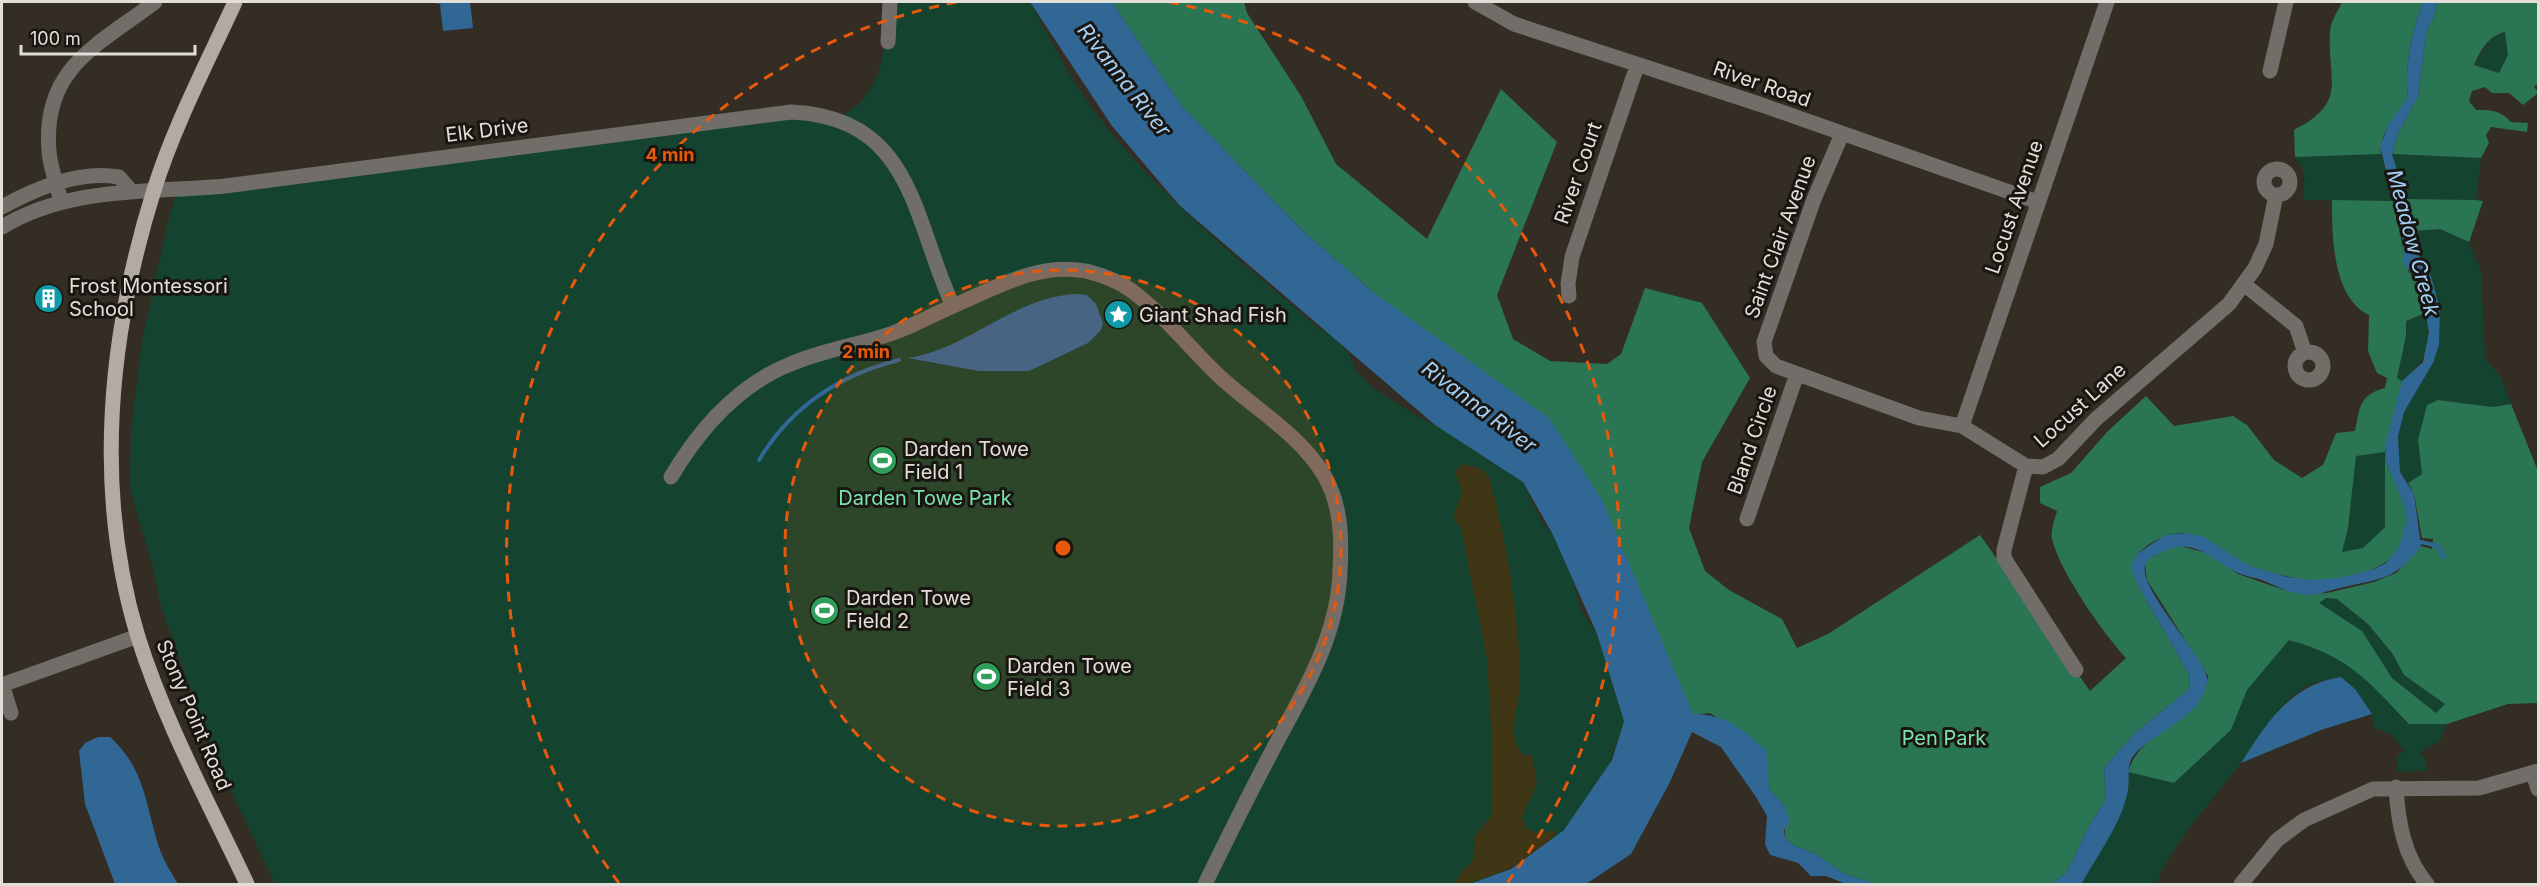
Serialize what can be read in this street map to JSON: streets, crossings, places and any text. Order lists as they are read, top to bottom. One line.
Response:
{"streets":{"main road":["Stony Point Road"],"street":["River Road","Elk Drive","River Court","Locust Avenue","Saint Clair Avenue","Locust Lane","Bland Circle"]},"crossings":[["River Road","River Court"],["River Road","Locust Avenue"],["River Road","Saint Clair Avenue"],["Elk Drive","Stony Point Road"],["Locust Avenue","Locust Lane"],["Saint Clair Avenue","Locust Lane"],["Locust Lane","Bland Circle"]],"water":["Rivanna River","Meadow Creek"],"parks":["Darden Towe Park","Pen Park"],"places":{"building":["Frost Montessori School"],"place":["Giant Shad Fish"],"sports":["Darden Towe Field 1","Darden Towe Field 2","Darden Towe Field 3"]},"scale_bar":"100 m","rings":["4 min","2 min"]}
